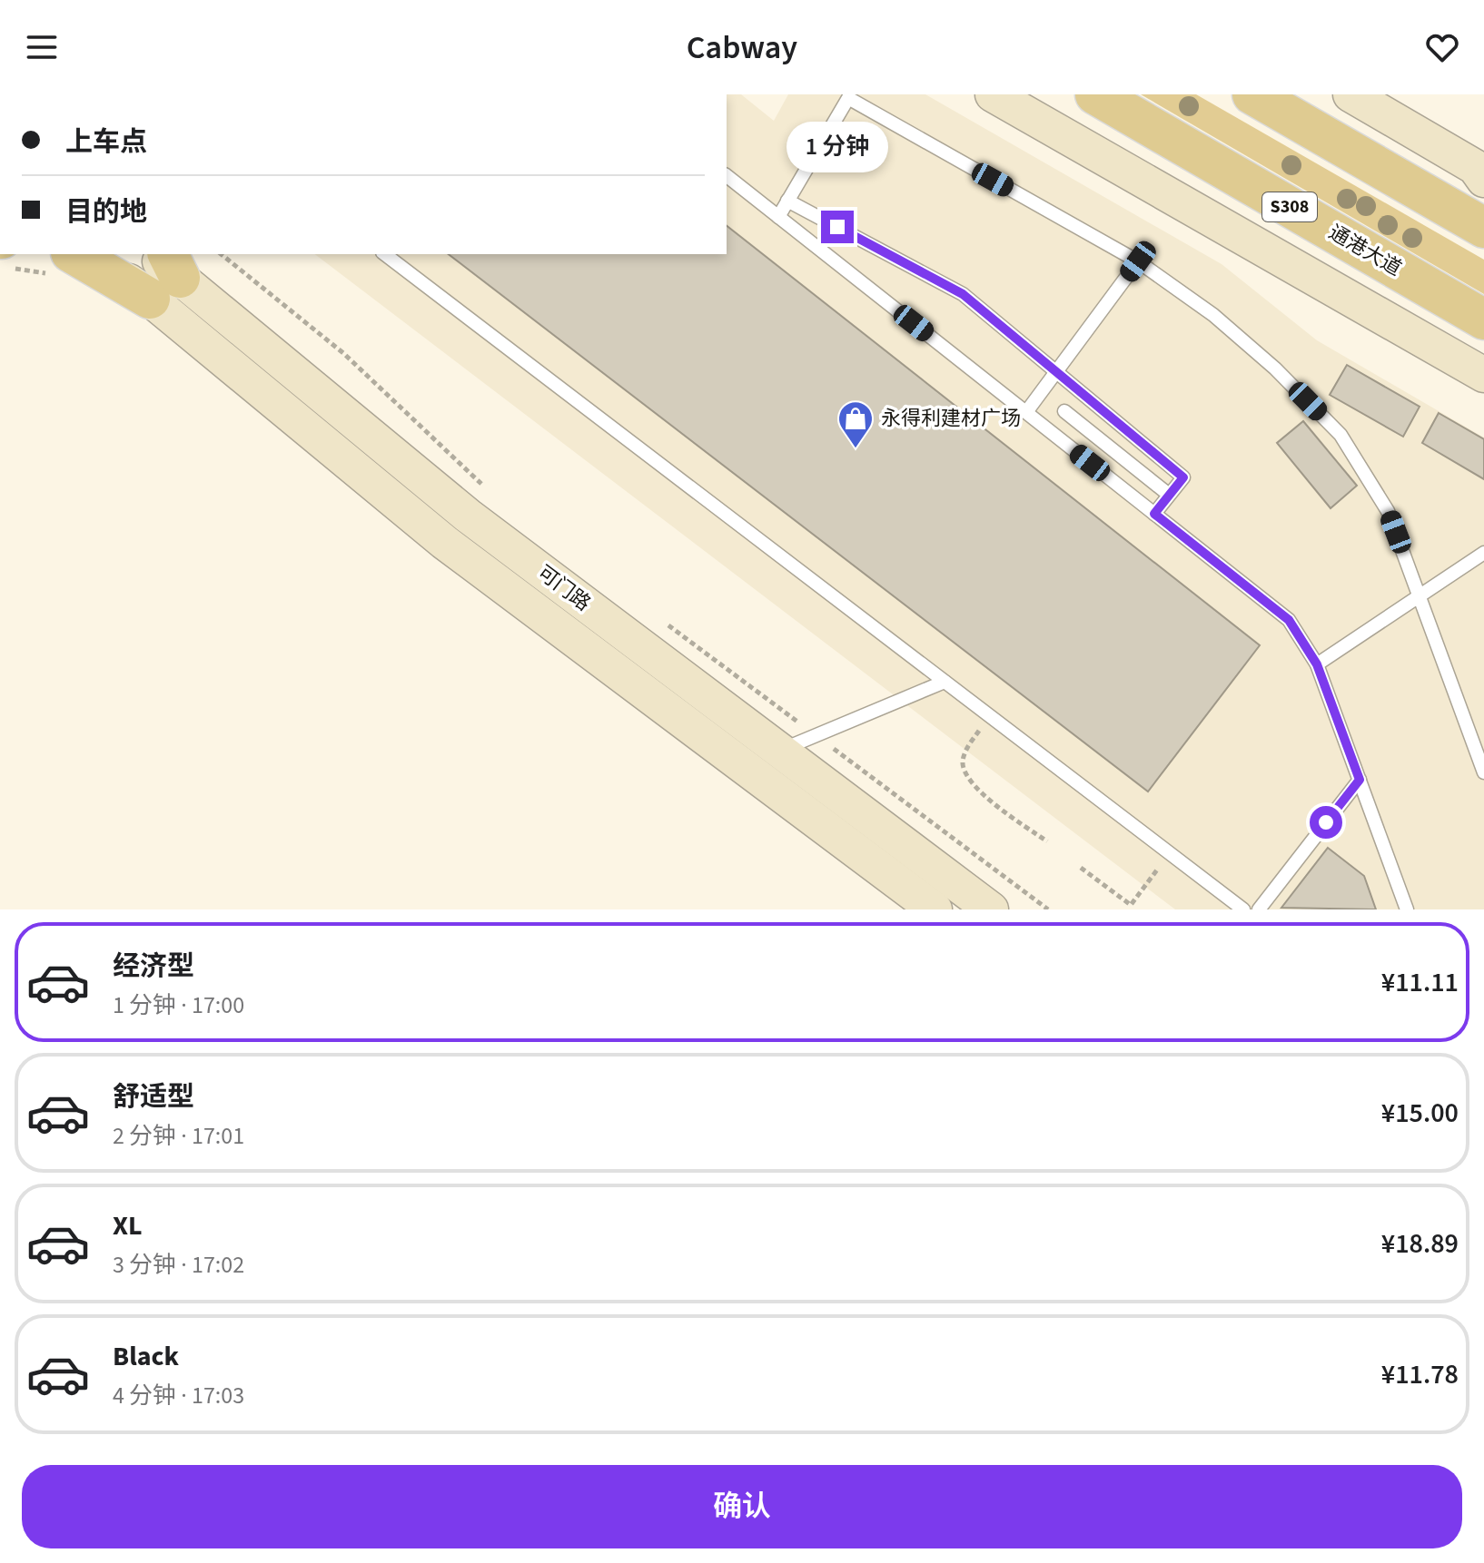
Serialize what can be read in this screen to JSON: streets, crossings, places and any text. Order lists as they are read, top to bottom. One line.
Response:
{"streets":{"main road":["S308","通港大道","可门路"]},"places":{"shop":["永得利建材广场"]},"page":{"header":"Cabway","banner":["上车点","目的地"],"bubble":"1 分钟","list":[{"name":"经济型","note":"1 分钟 · 17:00","value":"¥11.11"},{"name":"舒适型","note":"2 分钟 · 17:01","value":"¥15.00"},{"name":"XL","note":"3 分钟 · 17:02","value":"¥18.89"},{"name":"Black","note":"4 分钟 · 17:03","value":"¥11.78"}],"buttons":"确认"}}
